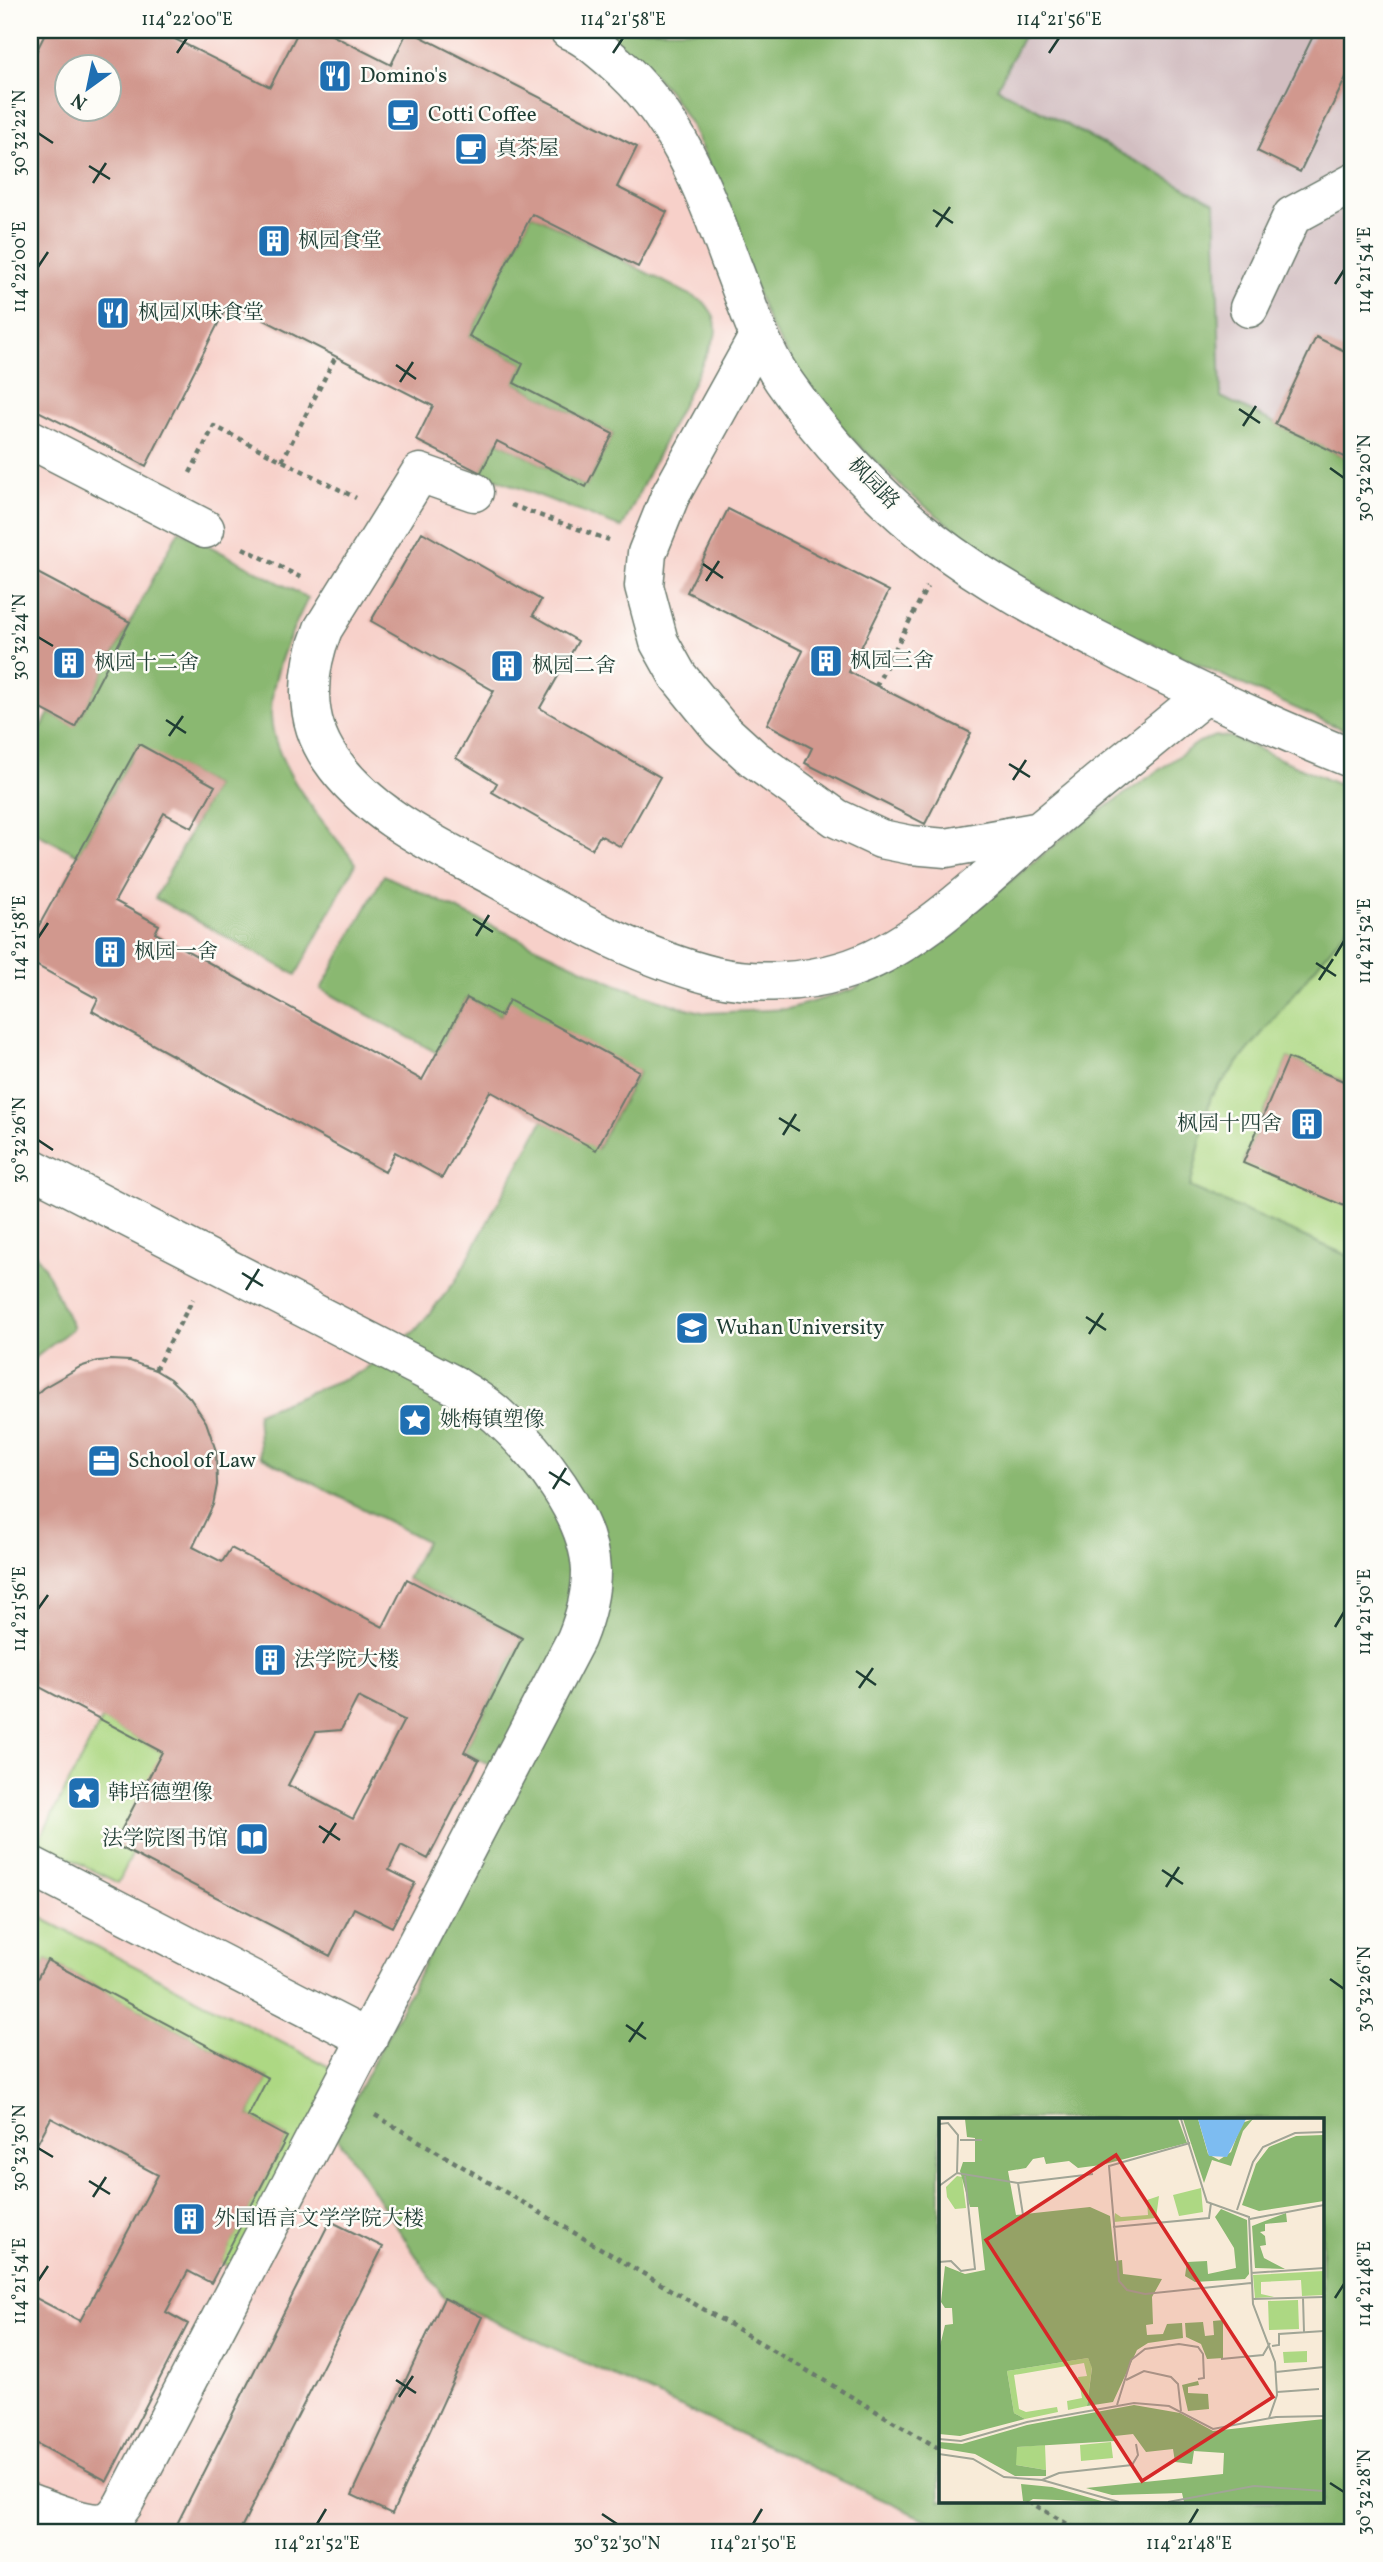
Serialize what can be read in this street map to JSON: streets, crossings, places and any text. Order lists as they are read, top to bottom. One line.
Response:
{"streets":{"street":["枫园路"]},"places":{"restaurant":["Domino's","枫园风味食堂"],"cafe":["Cotti Coffee","真茶屋"],"building":["枫园食堂","枫园三舍","枫园十二舍","枫园二舍","枫园一舍","枫园十四舍","法学院大楼","外国语言文学学院大楼"],"school or university":["Wuhan University"],"place":["姚梅镇塑像","韩培德塑像"],"office":["School of Law"],"library":["法学院图书馆"]},"north":"bottom left","coordinates":["114°22'00\"E","114°21'58\"E","114°21'56\"E","30°32'22\"N","114°21'54\"E","30°32'20\"N","30°32'24\"N","114°21'52\"E","30°32'26\"N","114°21'50\"E","30°32'30\"N","114°21'48\"E","30°32'28\"N"]}
